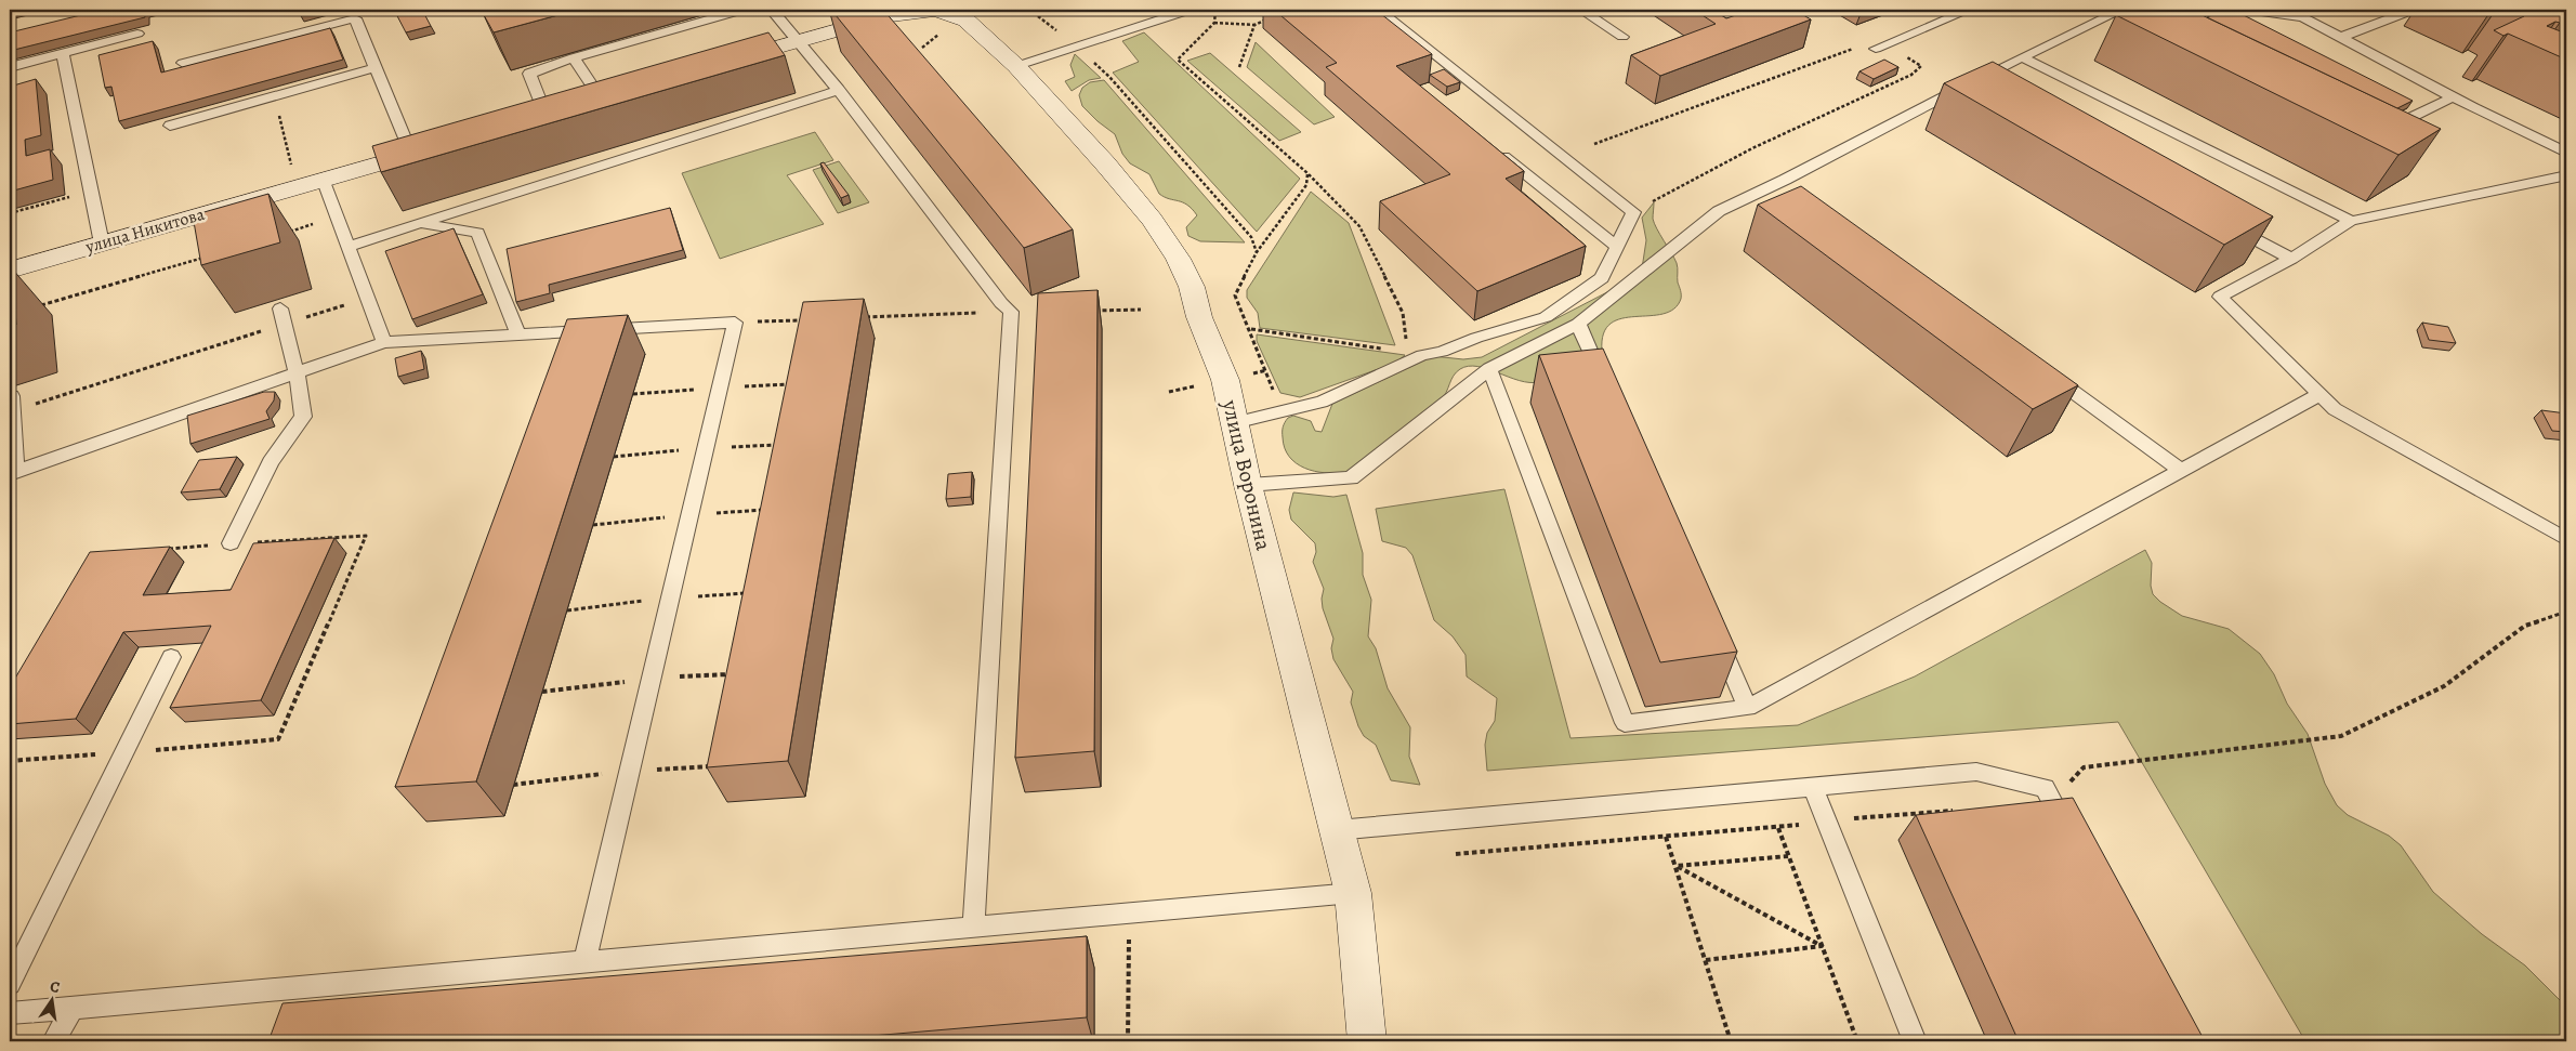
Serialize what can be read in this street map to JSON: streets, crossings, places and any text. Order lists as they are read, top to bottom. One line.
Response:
{"streets":{"street":["улица Никитова","улица Воронина"]},"north":"top"}
